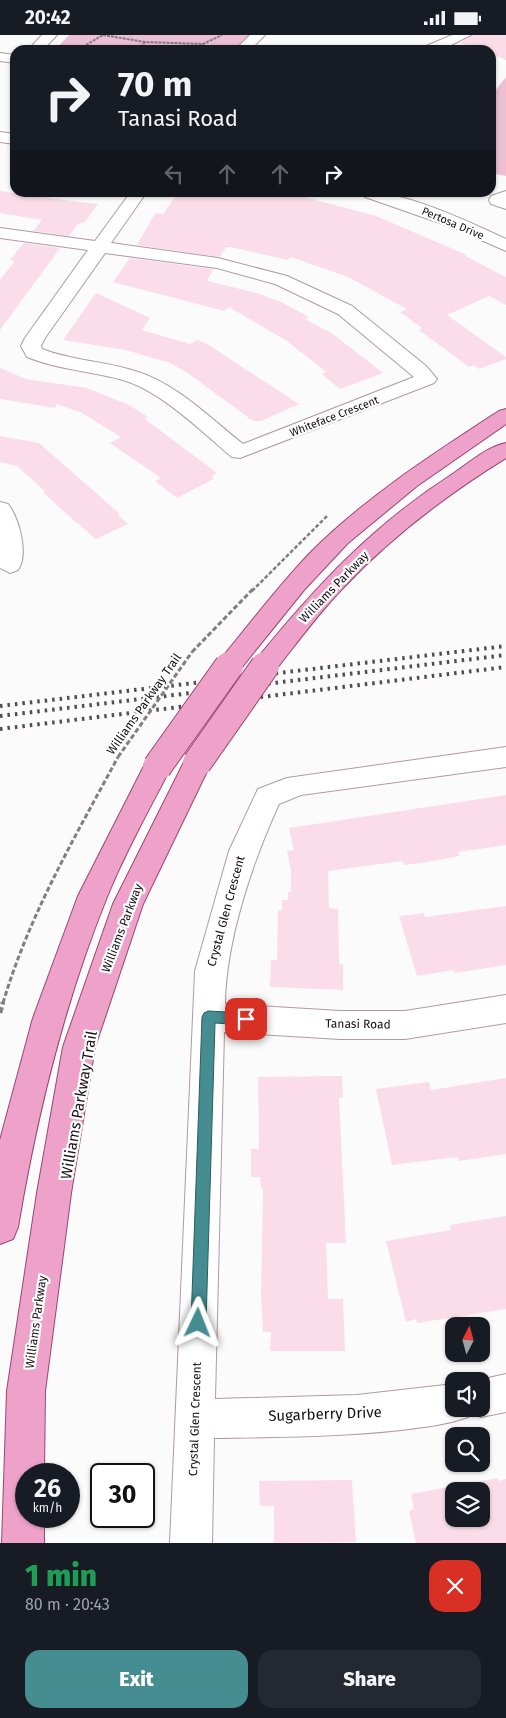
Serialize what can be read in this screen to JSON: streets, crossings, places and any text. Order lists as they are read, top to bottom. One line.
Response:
{"streets":{"main road":["Williams Parkway"],"street":["Pertosa Drive","Whiteface Crescent","Crystal Glen Crescent","Tanasi Road","Sugarberry Drive"],"path":["Williams Parkway Trail"]},"crossings":[["Crystal Glen Crescent","Tanasi Road"],["Crystal Glen Crescent","Sugarberry Drive"]],"north":"top","page":{"status":"20:42","turn":["70 m","Tanasi Road"],"speed":"26 km/h","limit":"30","heading":["1 min","80 m · 20:43"],"buttons":["Exit","Share"]}}
